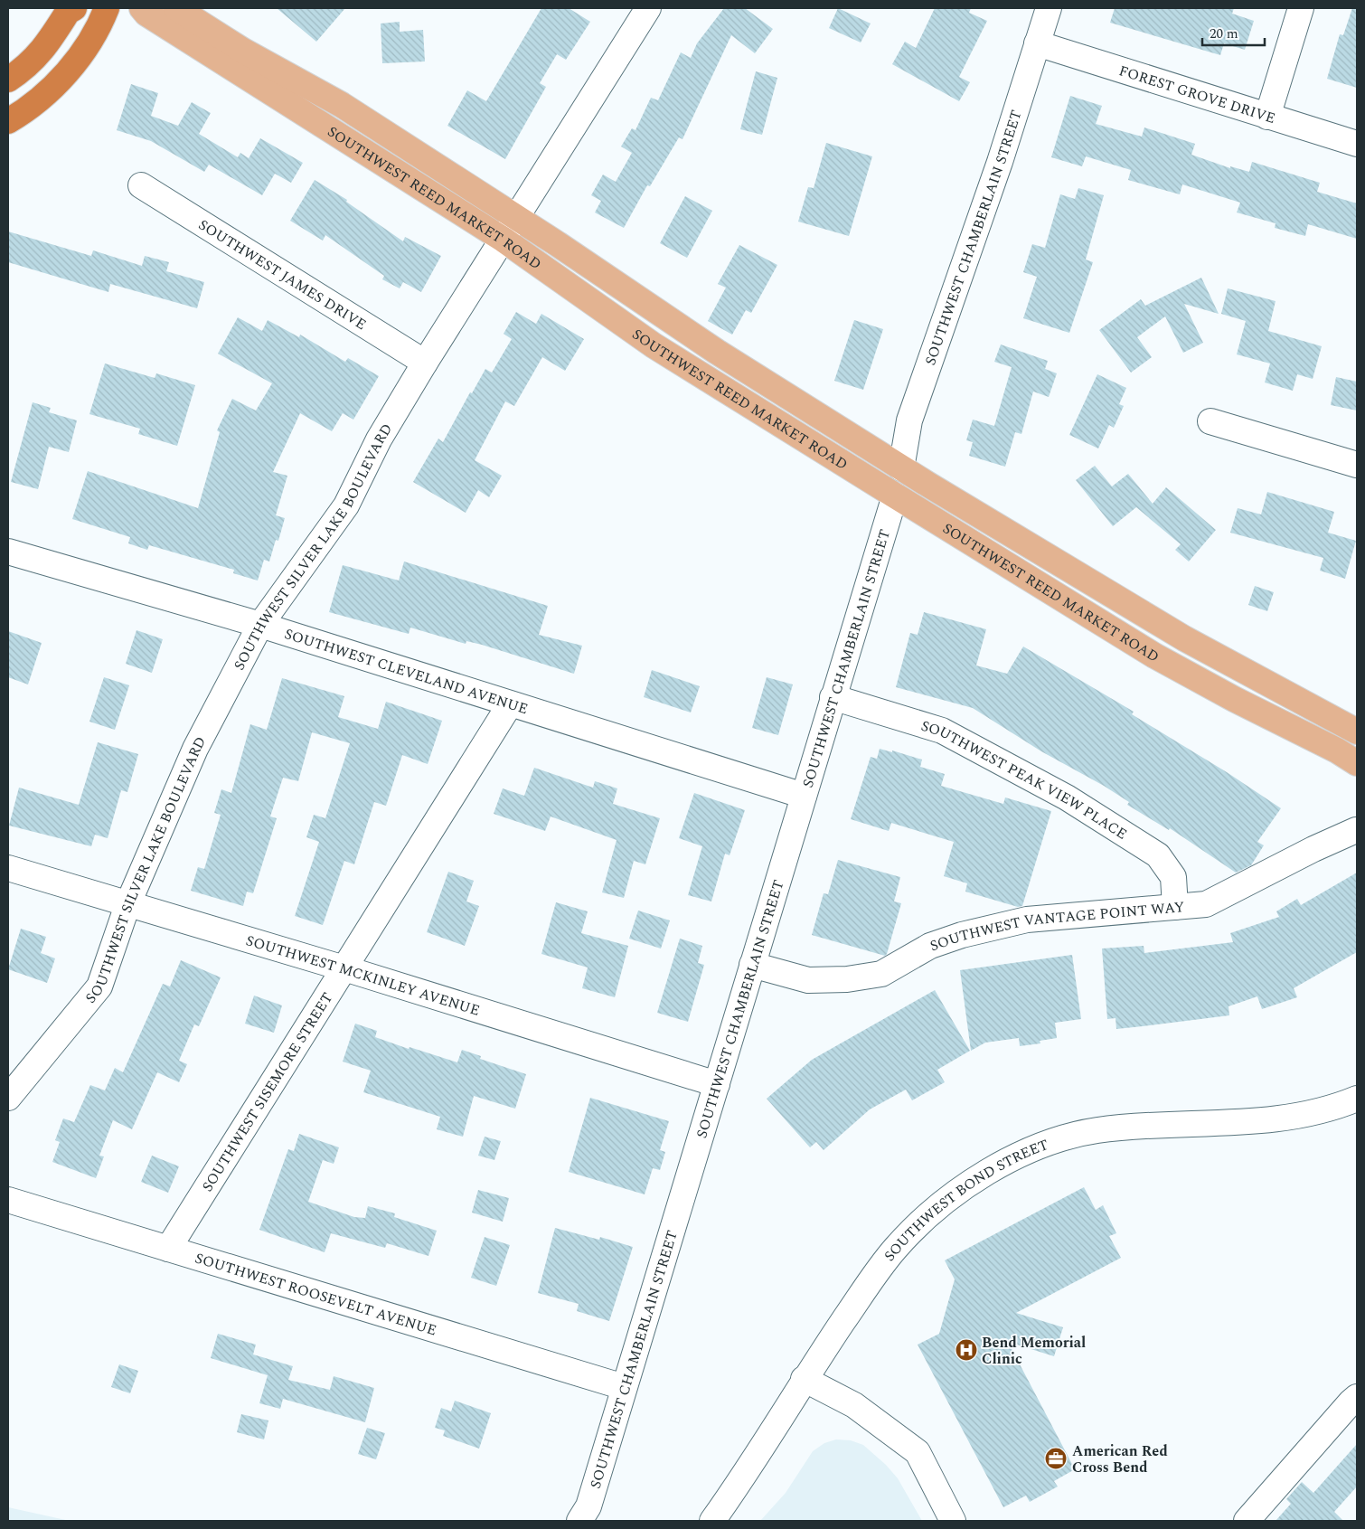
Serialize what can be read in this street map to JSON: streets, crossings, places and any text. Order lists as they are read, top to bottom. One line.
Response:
{"streets":{"main road":["SOUTHWEST REED MARKET ROAD"],"street":["FOREST GROVE DRIVE","SOUTHWEST CHAMBERLAIN STREET","SOUTHWEST JAMES DRIVE","SOUTHWEST SILVER LAKE BOULEVARD","SOUTHWEST CLEVELAND AVENUE","SOUTHWEST PEAK VIEW PLACE","SOUTHWEST VANTAGE POINT WAY","SOUTHWEST MCKINLEY AVENUE","SOUTHWEST SISEMORE STREET","SOUTHWEST BOND STREET","SOUTHWEST ROOSEVELT AVENUE"]},"crossings":[["FOREST GROVE DRIVE","SOUTHWEST CHAMBERLAIN STREET"],["SOUTHWEST REED MARKET ROAD","SOUTHWEST CHAMBERLAIN STREET"],["SOUTHWEST REED MARKET ROAD","SOUTHWEST SILVER LAKE BOULEVARD"],["SOUTHWEST CHAMBERLAIN STREET","SOUTHWEST CLEVELAND AVENUE"],["SOUTHWEST CHAMBERLAIN STREET","SOUTHWEST PEAK VIEW PLACE"],["SOUTHWEST CHAMBERLAIN STREET","SOUTHWEST VANTAGE POINT WAY"],["SOUTHWEST CHAMBERLAIN STREET","SOUTHWEST MCKINLEY AVENUE"],["SOUTHWEST CHAMBERLAIN STREET","SOUTHWEST ROOSEVELT AVENUE"],["SOUTHWEST JAMES DRIVE","SOUTHWEST SILVER LAKE BOULEVARD"],["SOUTHWEST SILVER LAKE BOULEVARD","SOUTHWEST CLEVELAND AVENUE"],["SOUTHWEST SILVER LAKE BOULEVARD","SOUTHWEST MCKINLEY AVENUE"],["SOUTHWEST CLEVELAND AVENUE","SOUTHWEST SISEMORE STREET"],["SOUTHWEST PEAK VIEW PLACE","SOUTHWEST VANTAGE POINT WAY"],["SOUTHWEST MCKINLEY AVENUE","SOUTHWEST SISEMORE STREET"],["SOUTHWEST SISEMORE STREET","SOUTHWEST ROOSEVELT AVENUE"]],"places":{"hospital":["Bend Memorial Clinic"],"office":["American Red Cross Bend"]},"scale_bar":"20 m"}
